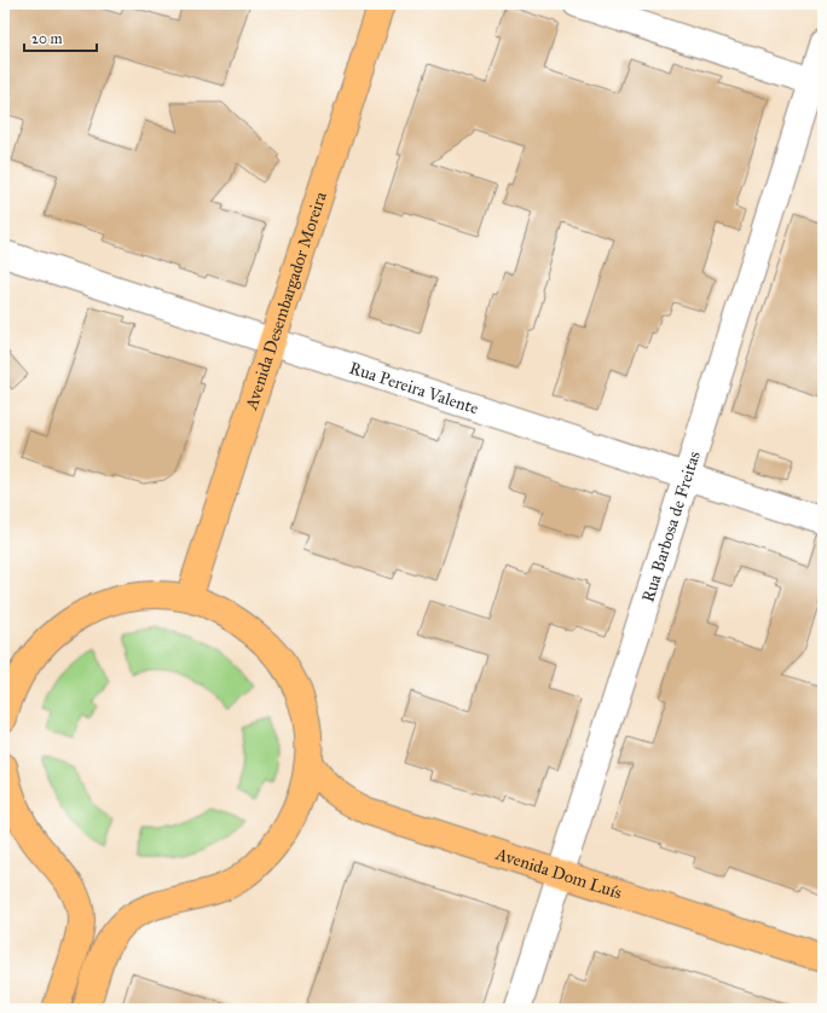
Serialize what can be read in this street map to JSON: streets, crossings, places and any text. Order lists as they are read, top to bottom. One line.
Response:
{"streets":{"main road":["Avenida Desembargador Moreira","Avenida Dom Luís"],"street":["Rua Pereira Valente","Rua Barbosa de Freitas"]},"crossings":[["Avenida Desembargador Moreira","Rua Pereira Valente"],["Rua Pereira Valente","Rua Barbosa de Freitas"],["Rua Barbosa de Freitas","Avenida Dom Luís"]],"scale_bar":"20 m"}
